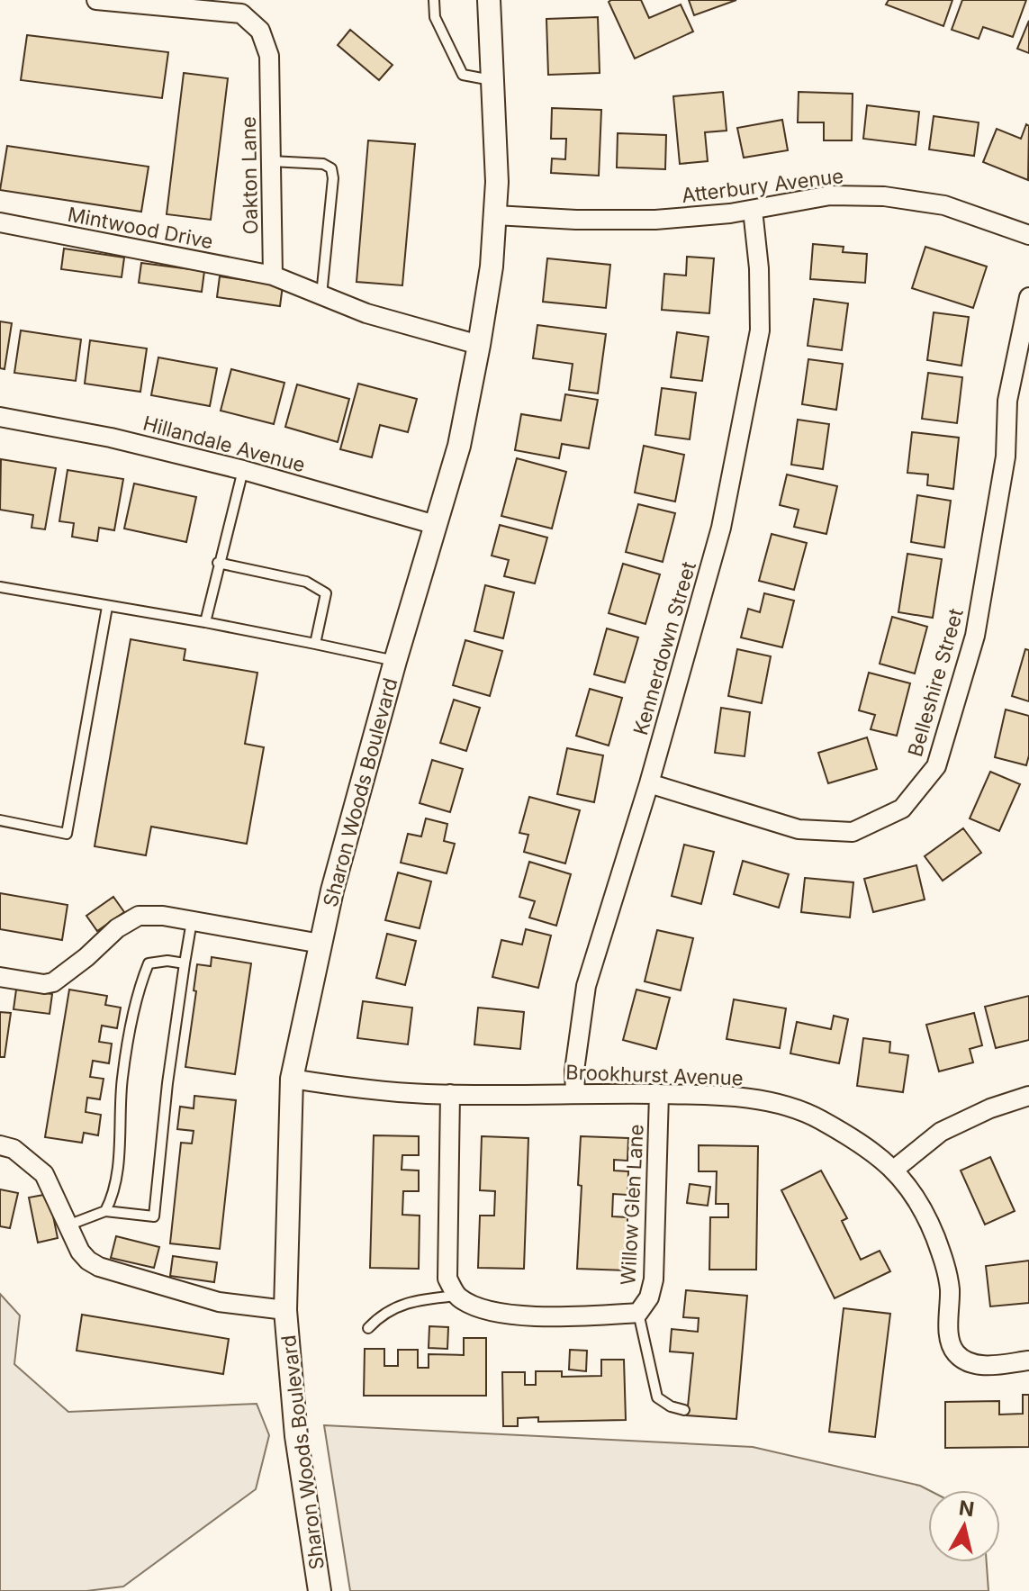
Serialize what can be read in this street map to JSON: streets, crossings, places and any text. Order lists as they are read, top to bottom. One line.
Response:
{"streets":{"street":["Oakton Lane","Atterbury Avenue","Mintwood Drive","Hillandale Avenue","Kennerdown Street","Belleshire Street","Sharon Woods Boulevard","Brookhurst Avenue","Willow Glen Lane"]},"crossings":[["Oakton Lane","Mintwood Drive"],["Atterbury Avenue","Kennerdown Street"],["Atterbury Avenue","Sharon Woods Boulevard"],["Hillandale Avenue","Sharon Woods Boulevard"],["Kennerdown Street","Belleshire Street"],["Kennerdown Street","Brookhurst Avenue"],["Sharon Woods Boulevard","Brookhurst Avenue"],["Brookhurst Avenue","Willow Glen Lane"]],"north":"top"}
